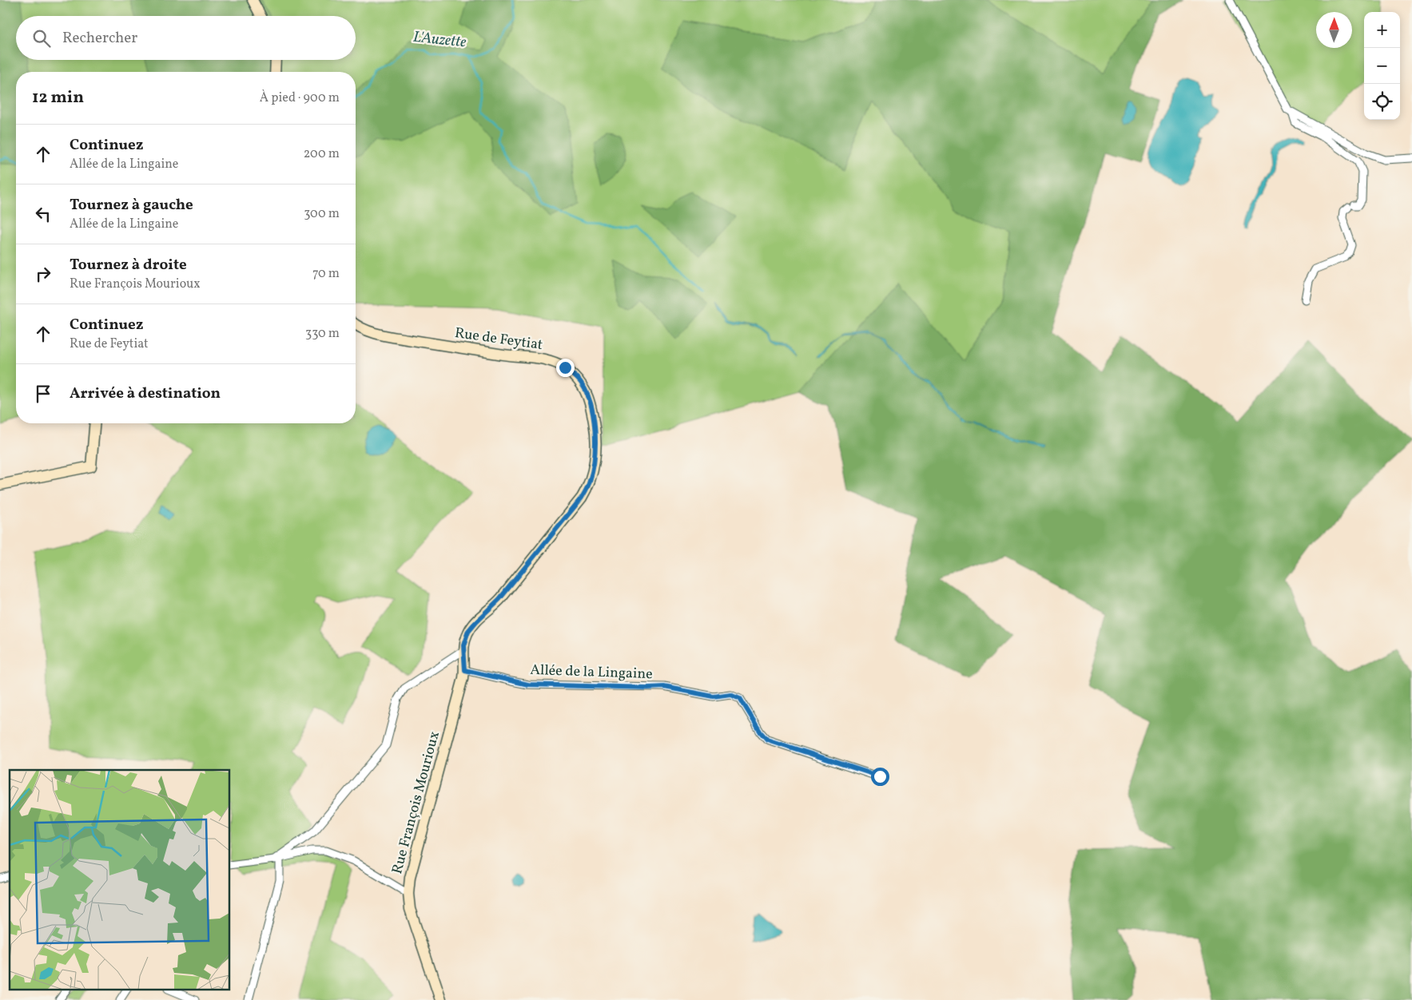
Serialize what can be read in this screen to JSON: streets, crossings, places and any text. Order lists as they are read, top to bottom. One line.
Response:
{"streets":{"street":["Rue de Feytiat","Allée de la Lingaine","Rue François Mourioux"]},"crossings":[["Rue de Feytiat","Rue François Mourioux"],["Allée de la Lingaine","Rue François Mourioux"]],"water":["L'Auzette"],"north":"top","page":{"map_buttons":["+","−"],"search":"Rechercher","heading":["12 min","À pied · 900 m"],"list":[["Continuez","Allée de la Lingaine","200 m"],["Tournez à gauche","Allée de la Lingaine","300 m"],["Tournez à droite","Rue François Mourioux","70 m"],["Continuez","Rue de Feytiat","330 m"],"Arrivée à destination"]}}
